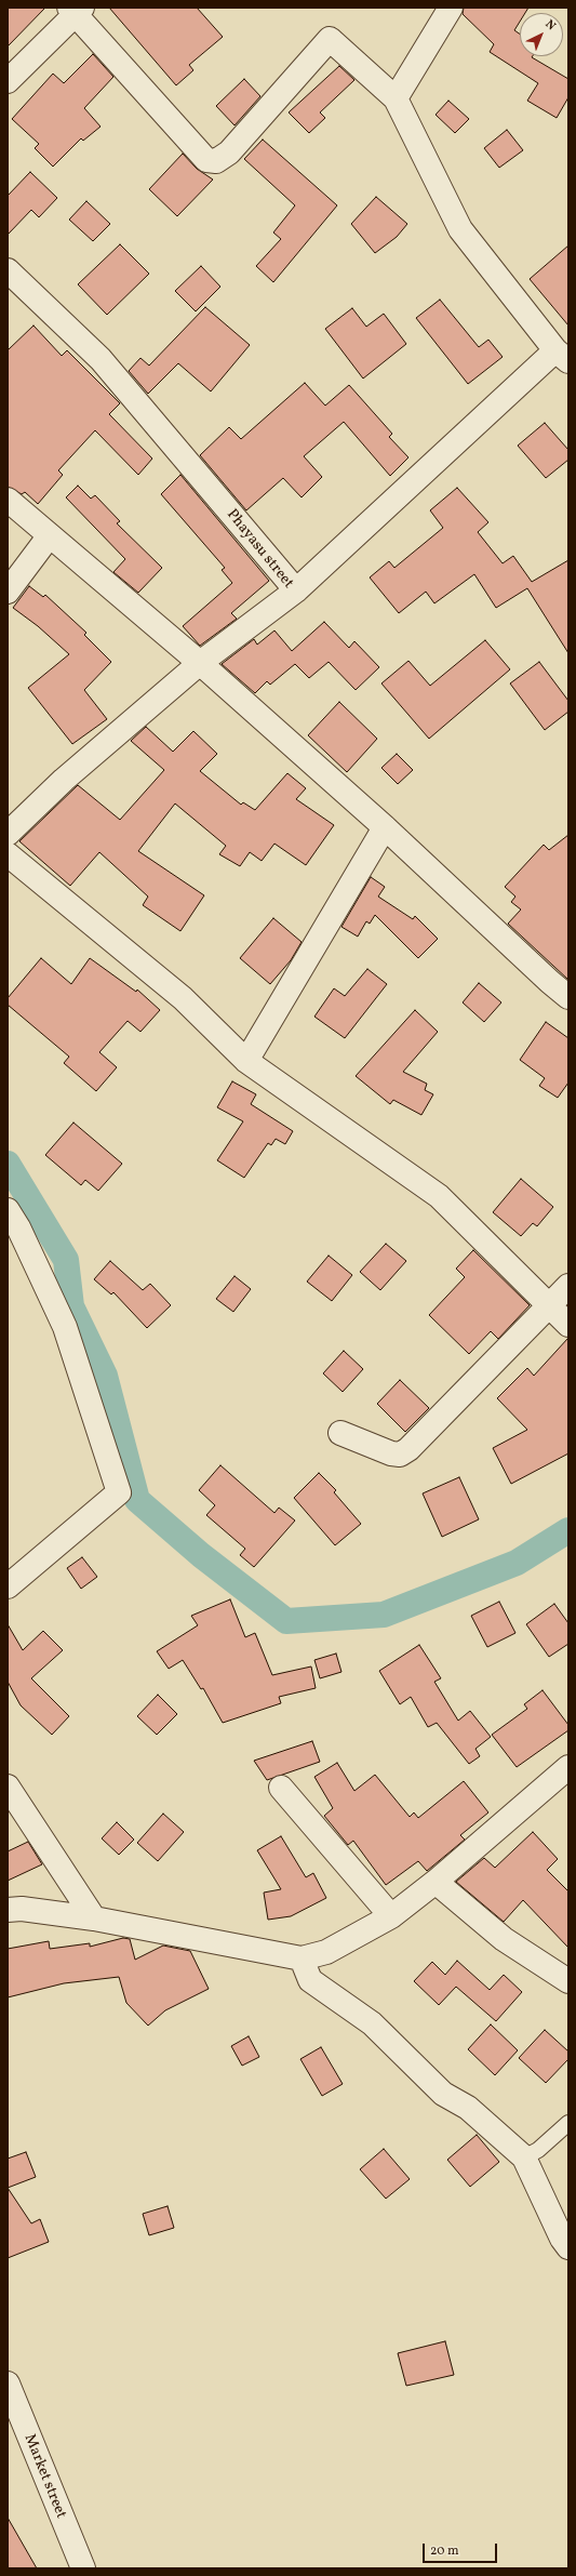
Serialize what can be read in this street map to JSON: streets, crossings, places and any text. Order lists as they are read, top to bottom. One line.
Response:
{"streets":{"street":["Phayasu street","Market street"]},"scale_bar":"20 m","north":"top right"}
